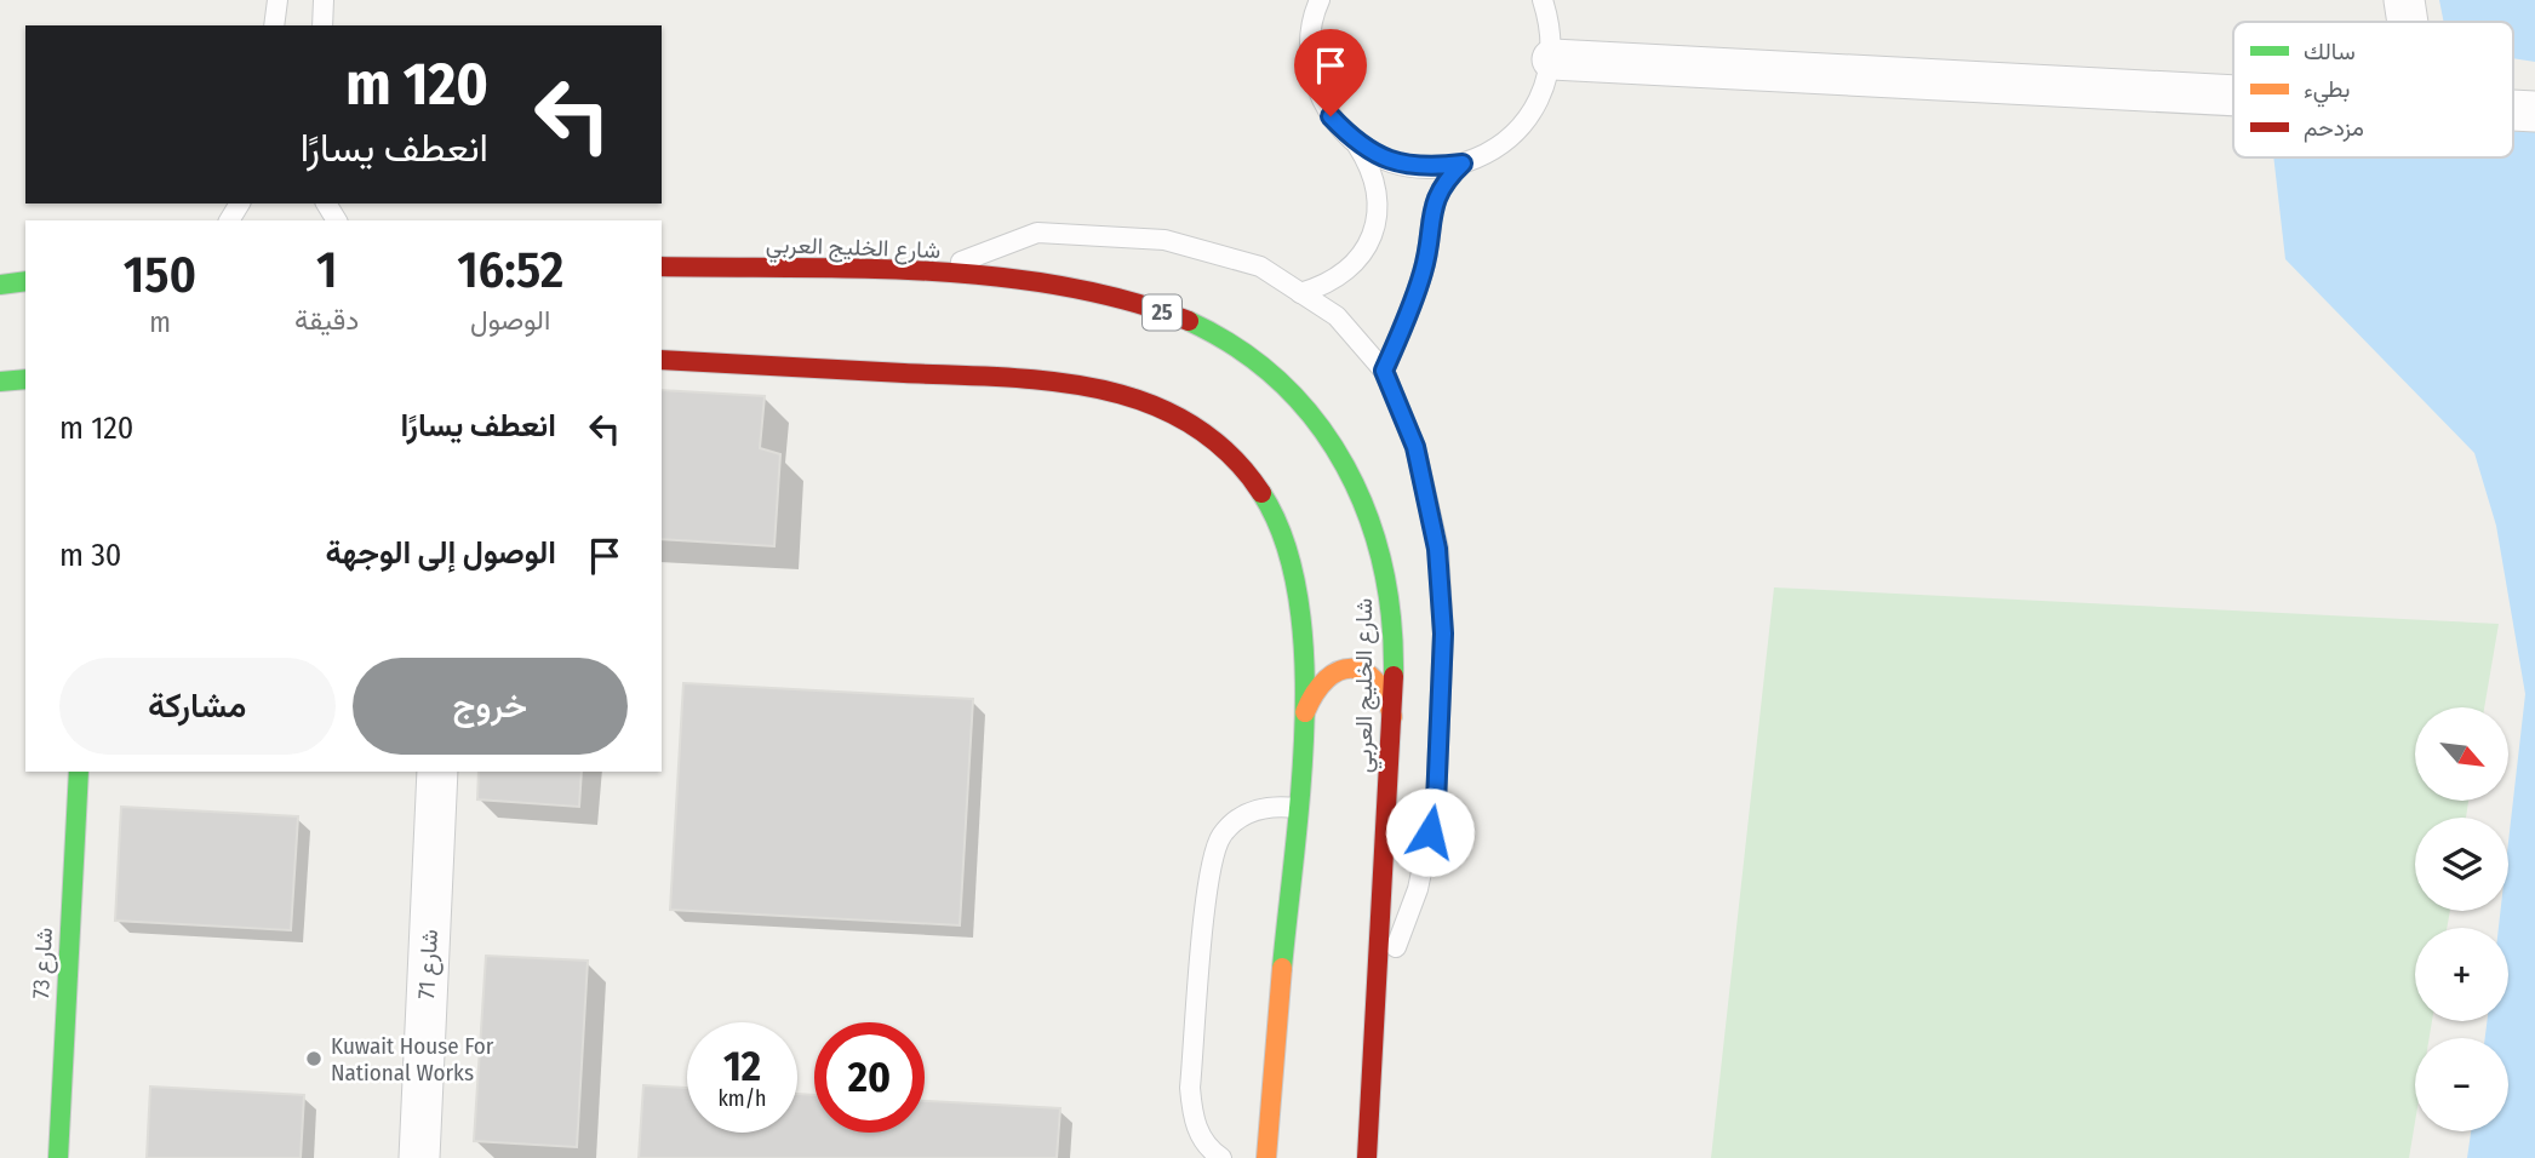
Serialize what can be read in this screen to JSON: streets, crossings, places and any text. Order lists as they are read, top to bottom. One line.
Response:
{"streets":{"main road":["شارع الخليج العربي","25","شارع 73"],"street":["شارع 71"]},"places":["Kuwait House For National Works"],"legend":["سالك","بطيء","مزدحم"],"north":"bottom right","page":{"turn":["120 m","انعطف يسارًا"],"eta":["16:52","الوصول","1","دقيقة","150","m"],"list":[{"name":"انعطف يسارًا","value":"120 m"},{"name":"الوصول إلى الوجهة","value":"30 m"}],"buttons":["خروج","مشاركة"],"map_buttons":["+","−"],"speed":"12 km/h","limit":"20"}}
